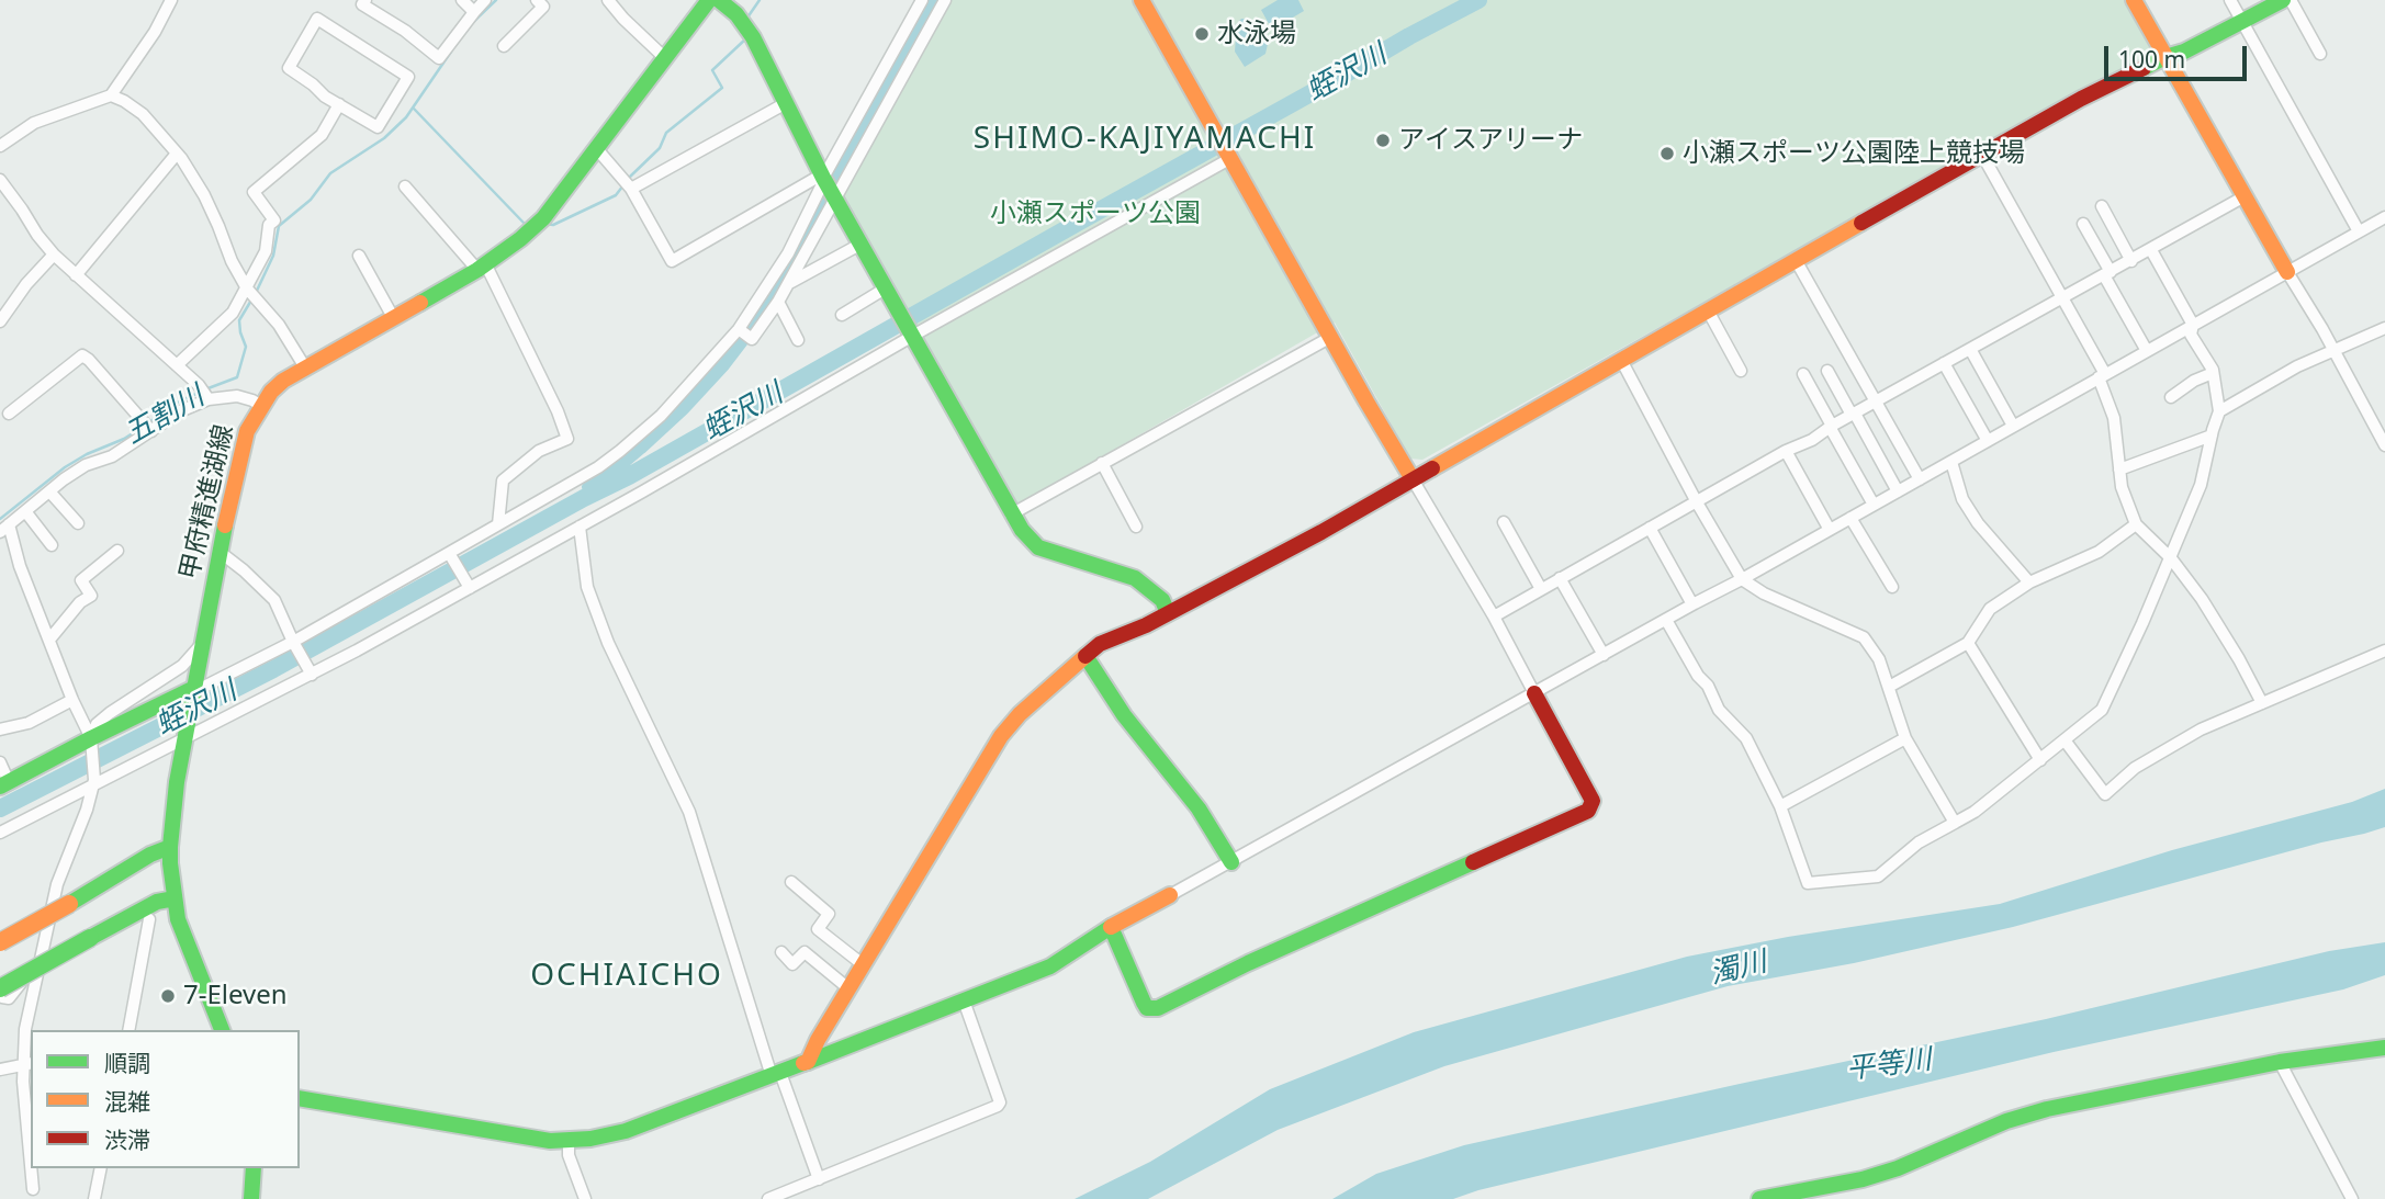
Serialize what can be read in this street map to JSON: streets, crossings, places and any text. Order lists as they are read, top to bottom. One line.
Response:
{"streets":{"main road":["甲府精進湖線"]},"districts":["SHIMO-KAJIYAMACHI","OCHIAICHO"],"water":["蛭沢川","五割川","濁川","平等川"],"parks":["小瀬スポーツ公園"],"places":["水泳場","アイスアリーナ","小瀬スポーツ公園陸上競技場","7-Eleven"],"legend":["順調","混雑","渋滞"],"scale_bar":"100 m"}
